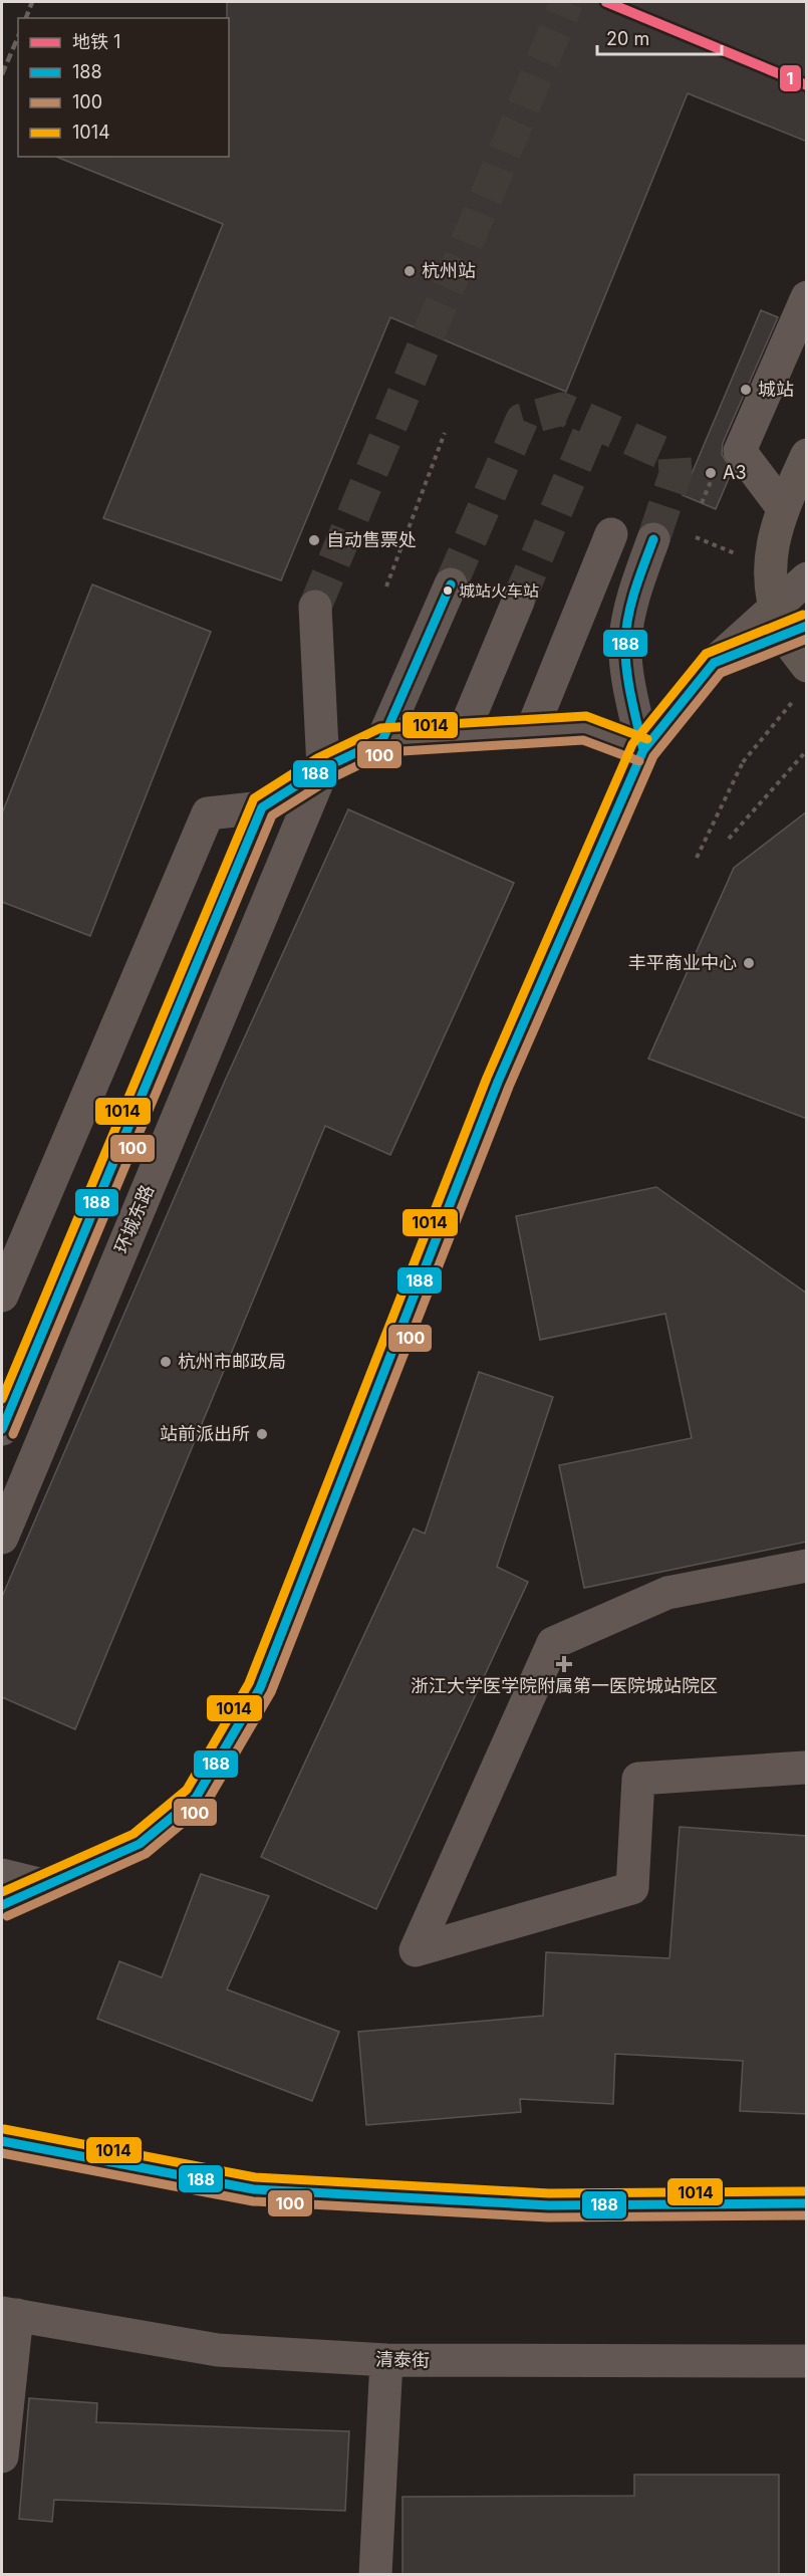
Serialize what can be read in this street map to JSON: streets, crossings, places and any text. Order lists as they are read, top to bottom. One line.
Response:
{"streets":{"street":["环城东路","清泰街"]},"places":{"other":["杭州站","城站","A3","自动售票处","城站火车站","丰平商业中心","杭州市邮政局","站前派出所"],"health":["浙江大学医学院附属第一医院城站院区"]},"lines":["metro line 1","transit line 188","transit line 1014","transit line 100"],"legend":["地铁 1","188","100","1014"],"scale_bar":"20 m"}
